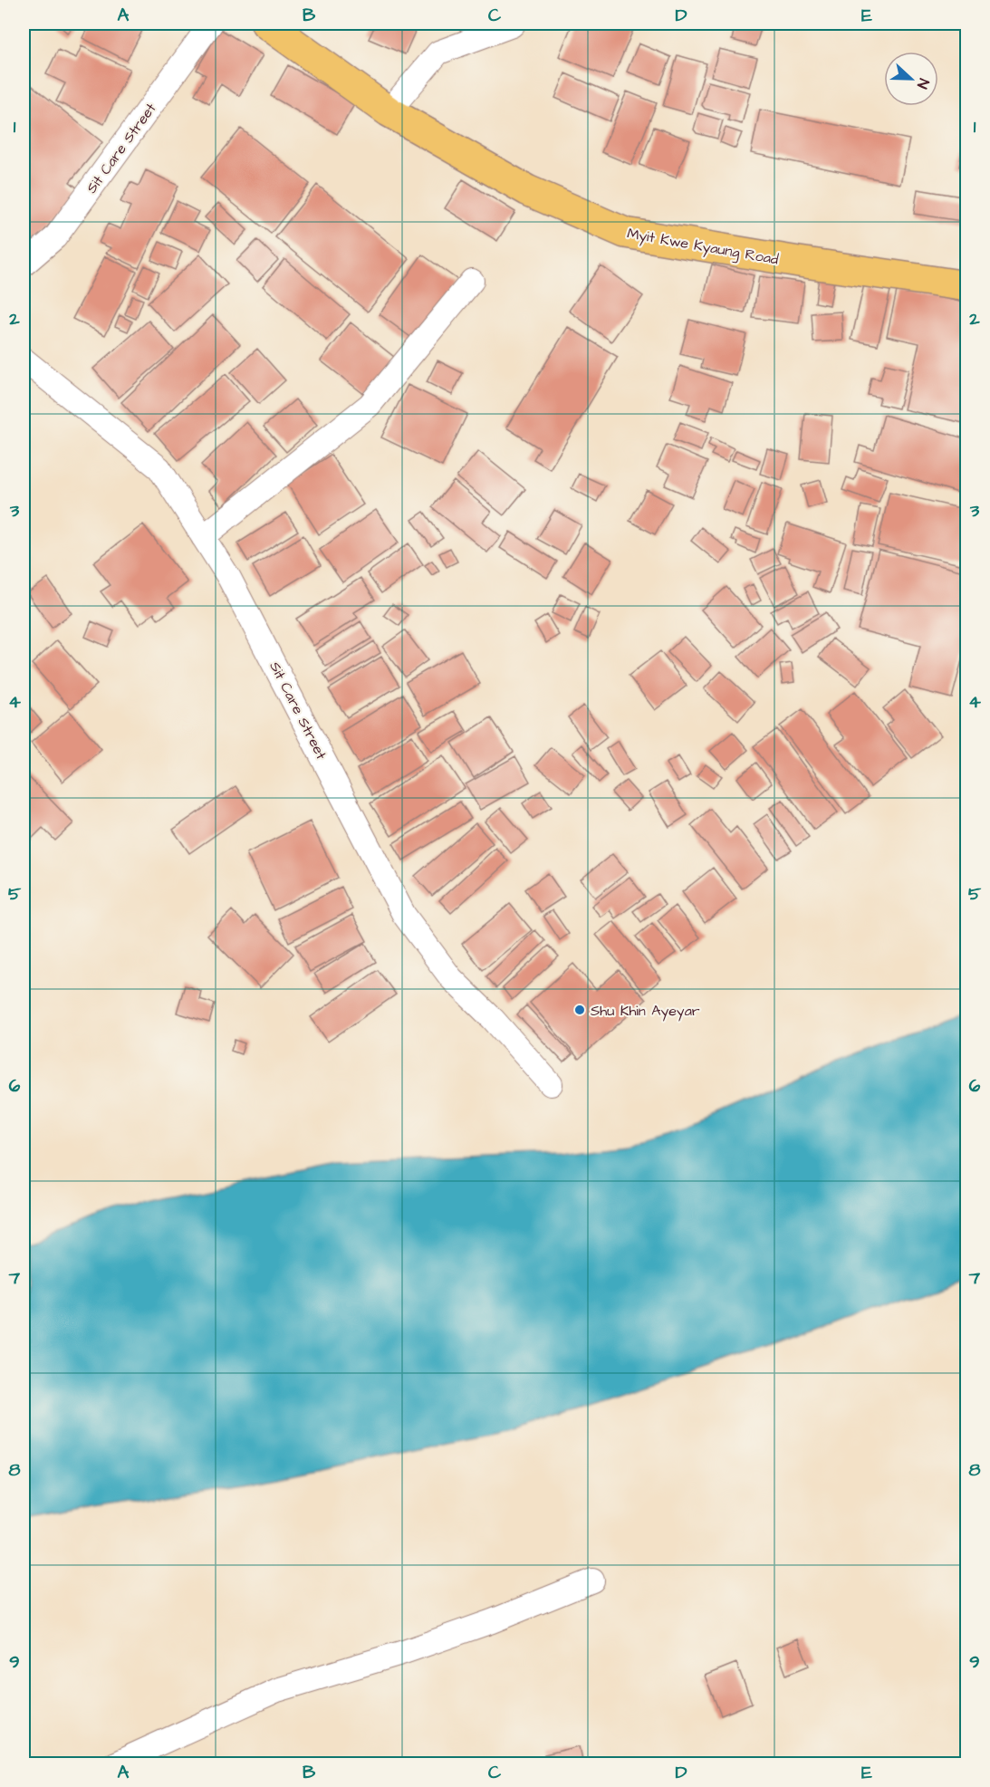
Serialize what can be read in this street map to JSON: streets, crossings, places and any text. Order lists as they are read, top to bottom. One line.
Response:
{"streets":{"main road":["Myit Kwe Kyaung Road"],"street":["Sit Care Street"]},"places":["Shu Khin Ayeyar"],"north":"right","grid":{"columns":["A","B","C","D","E"],"rows":["1","2","3","4","5","6","7","8","9"]}}
